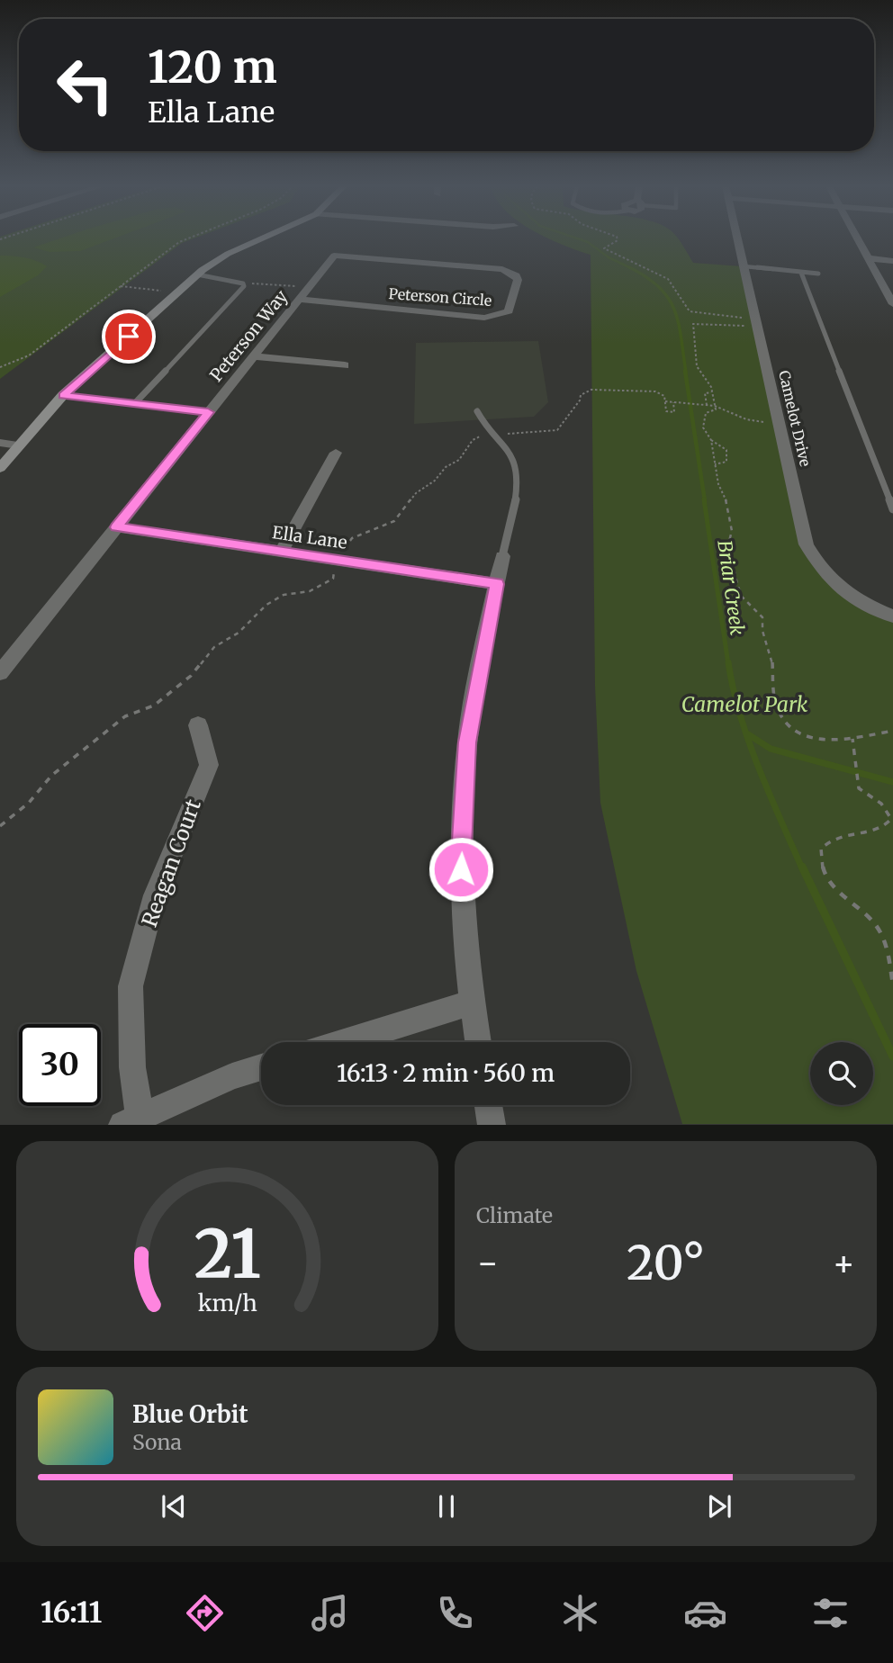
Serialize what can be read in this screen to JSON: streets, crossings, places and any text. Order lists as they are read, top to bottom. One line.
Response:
{"streets":{"street":["Peterson Circle","Peterson Way","Camelot Drive","Ella Lane","Reagan Court"]},"crossings":[["Peterson Circle","Peterson Way"],["Peterson Way","Ella Lane"]],"water":["Briar Creek"],"parks":["Camelot Park"],"page":{"turn":["120 m","Ella Lane"],"limit":"30","trip":"16:13 · 2 min · 560 m","tile":"Climate","heat":["−","20°","+"],"song":["Blue Orbit","Sona"],"tabs":"16:11","gauge":["21","km/h"]}}
